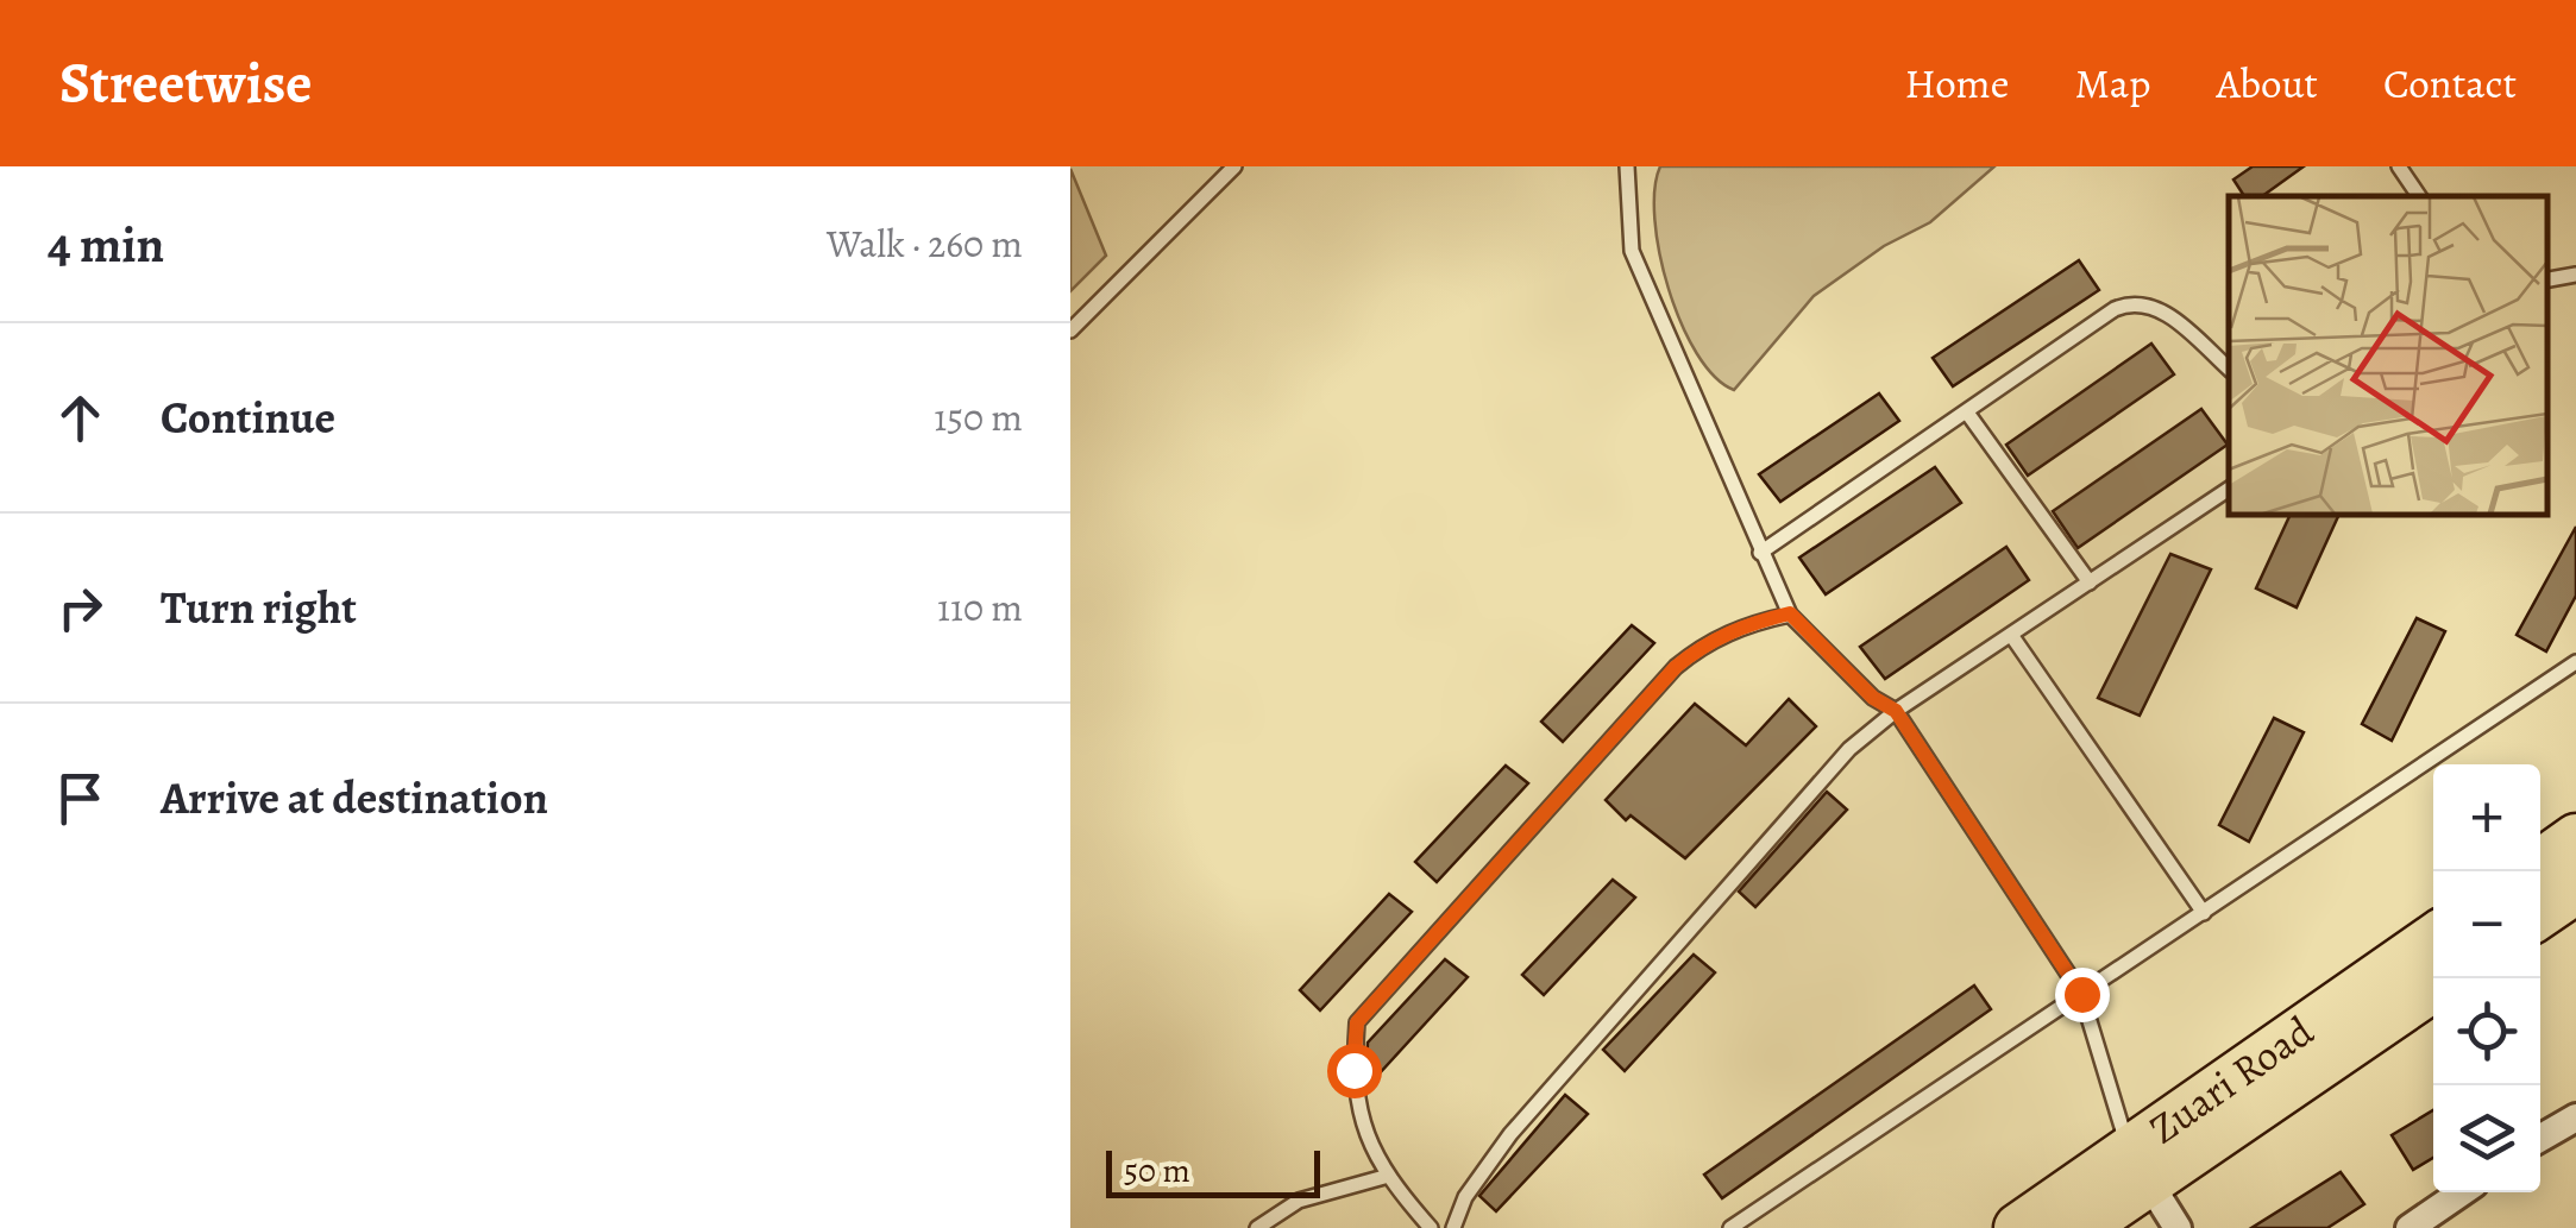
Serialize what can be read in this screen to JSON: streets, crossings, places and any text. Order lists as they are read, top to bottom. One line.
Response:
{"streets":{"highway":["Zuari Road"]},"scale_bar":"50 m","page":{"header":"Streetwise","nav":["Home","Map","About","Contact"],"heading":["4 min","Walk · 260 m"],"list":[["Continue","150 m"],["Turn right","110 m"],"Arrive at destination"],"map_buttons":["+","−"],"scale":"50 m"}}
